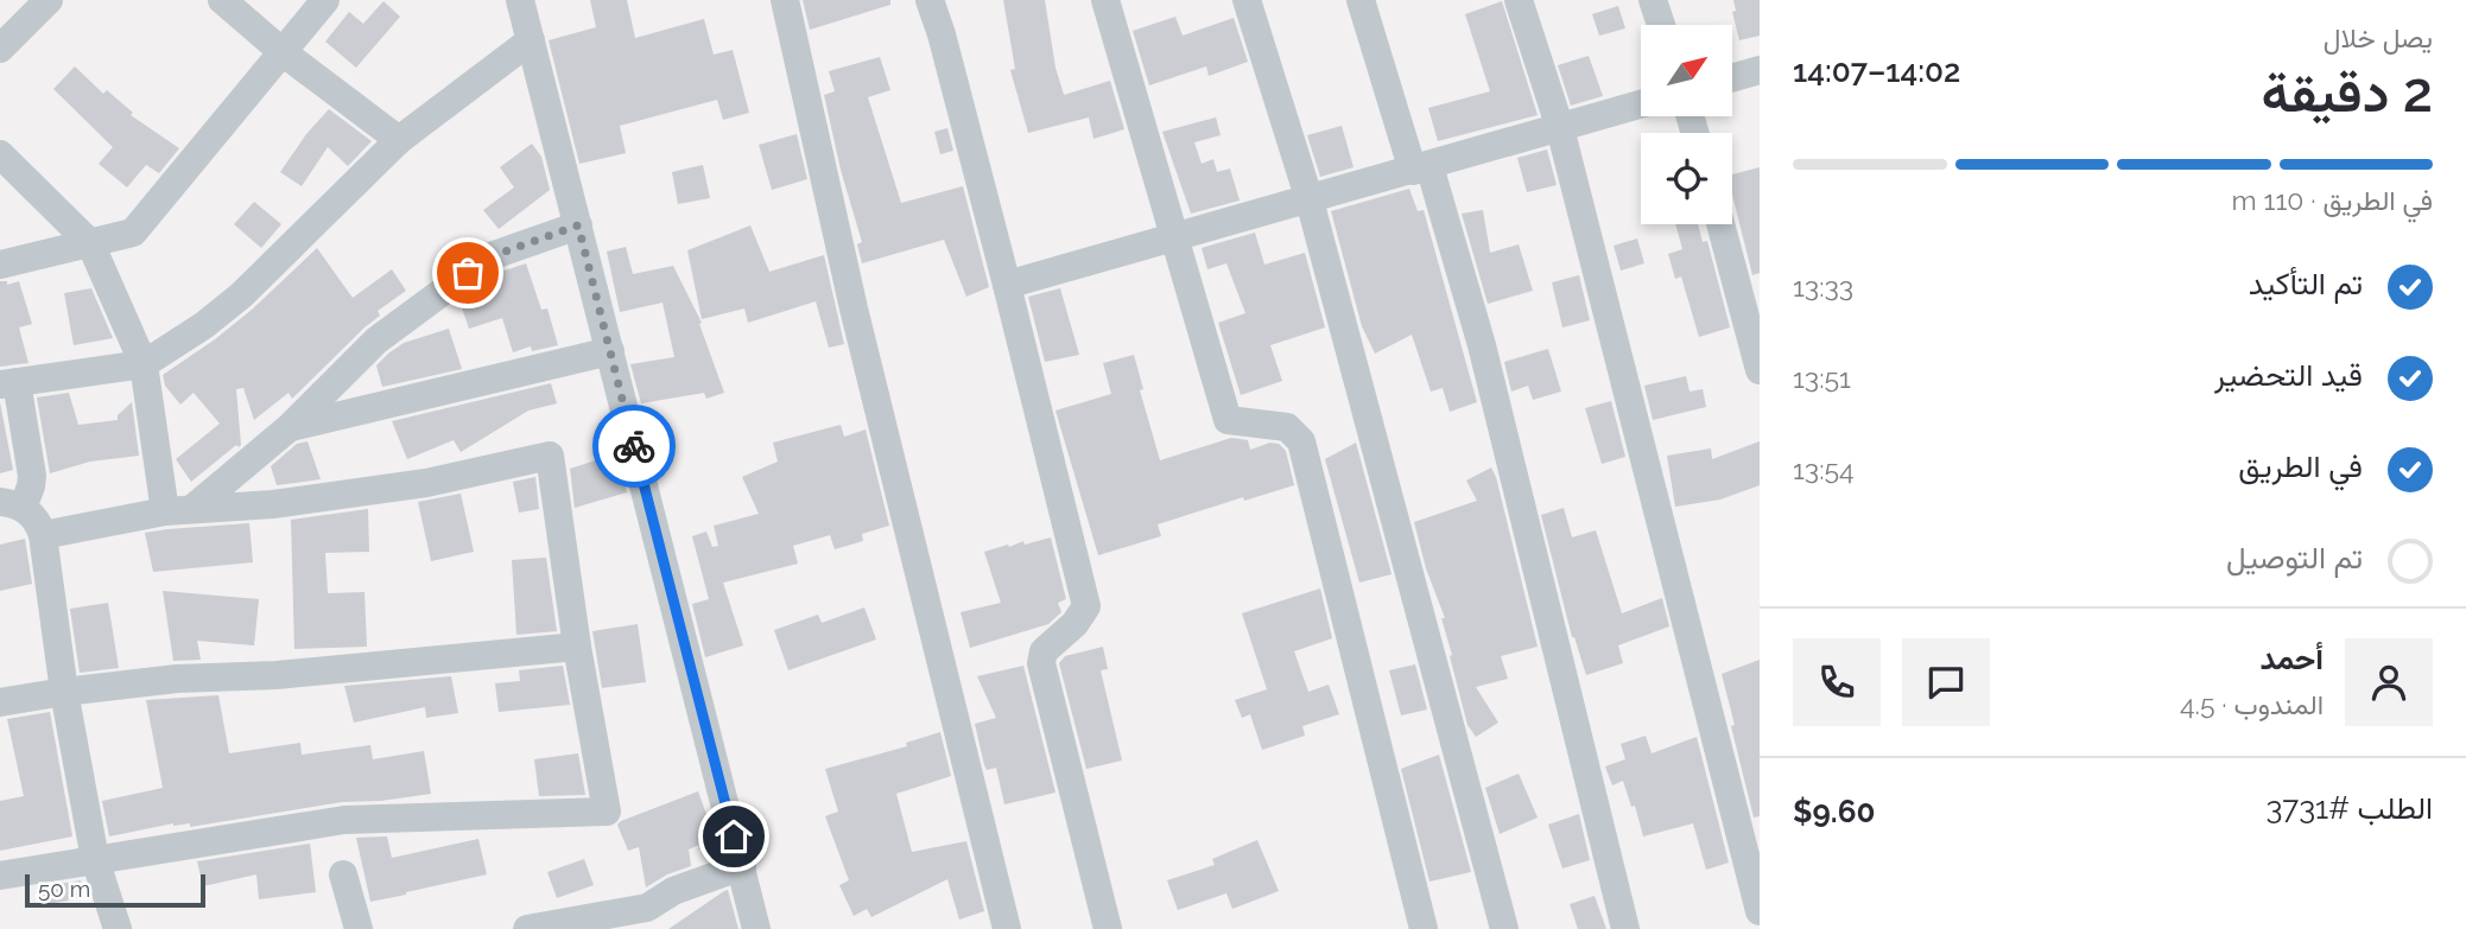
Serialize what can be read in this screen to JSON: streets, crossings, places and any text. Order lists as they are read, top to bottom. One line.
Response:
{"scale_bar":"50 m","north":"top right","page":{"heading":["2 دقيقة","يصل خلال","14:02–14:07"],"panel":["أحمد","المندوب · 4.5","الطلب #3731","$9.60"],"bar":"في الطريق · 110 m","list":[["تم التأكيد","13:33"],["قيد التحضير","13:51"],["في الطريق","13:54"],"تم التوصيل"],"scale":"50 m"}}
